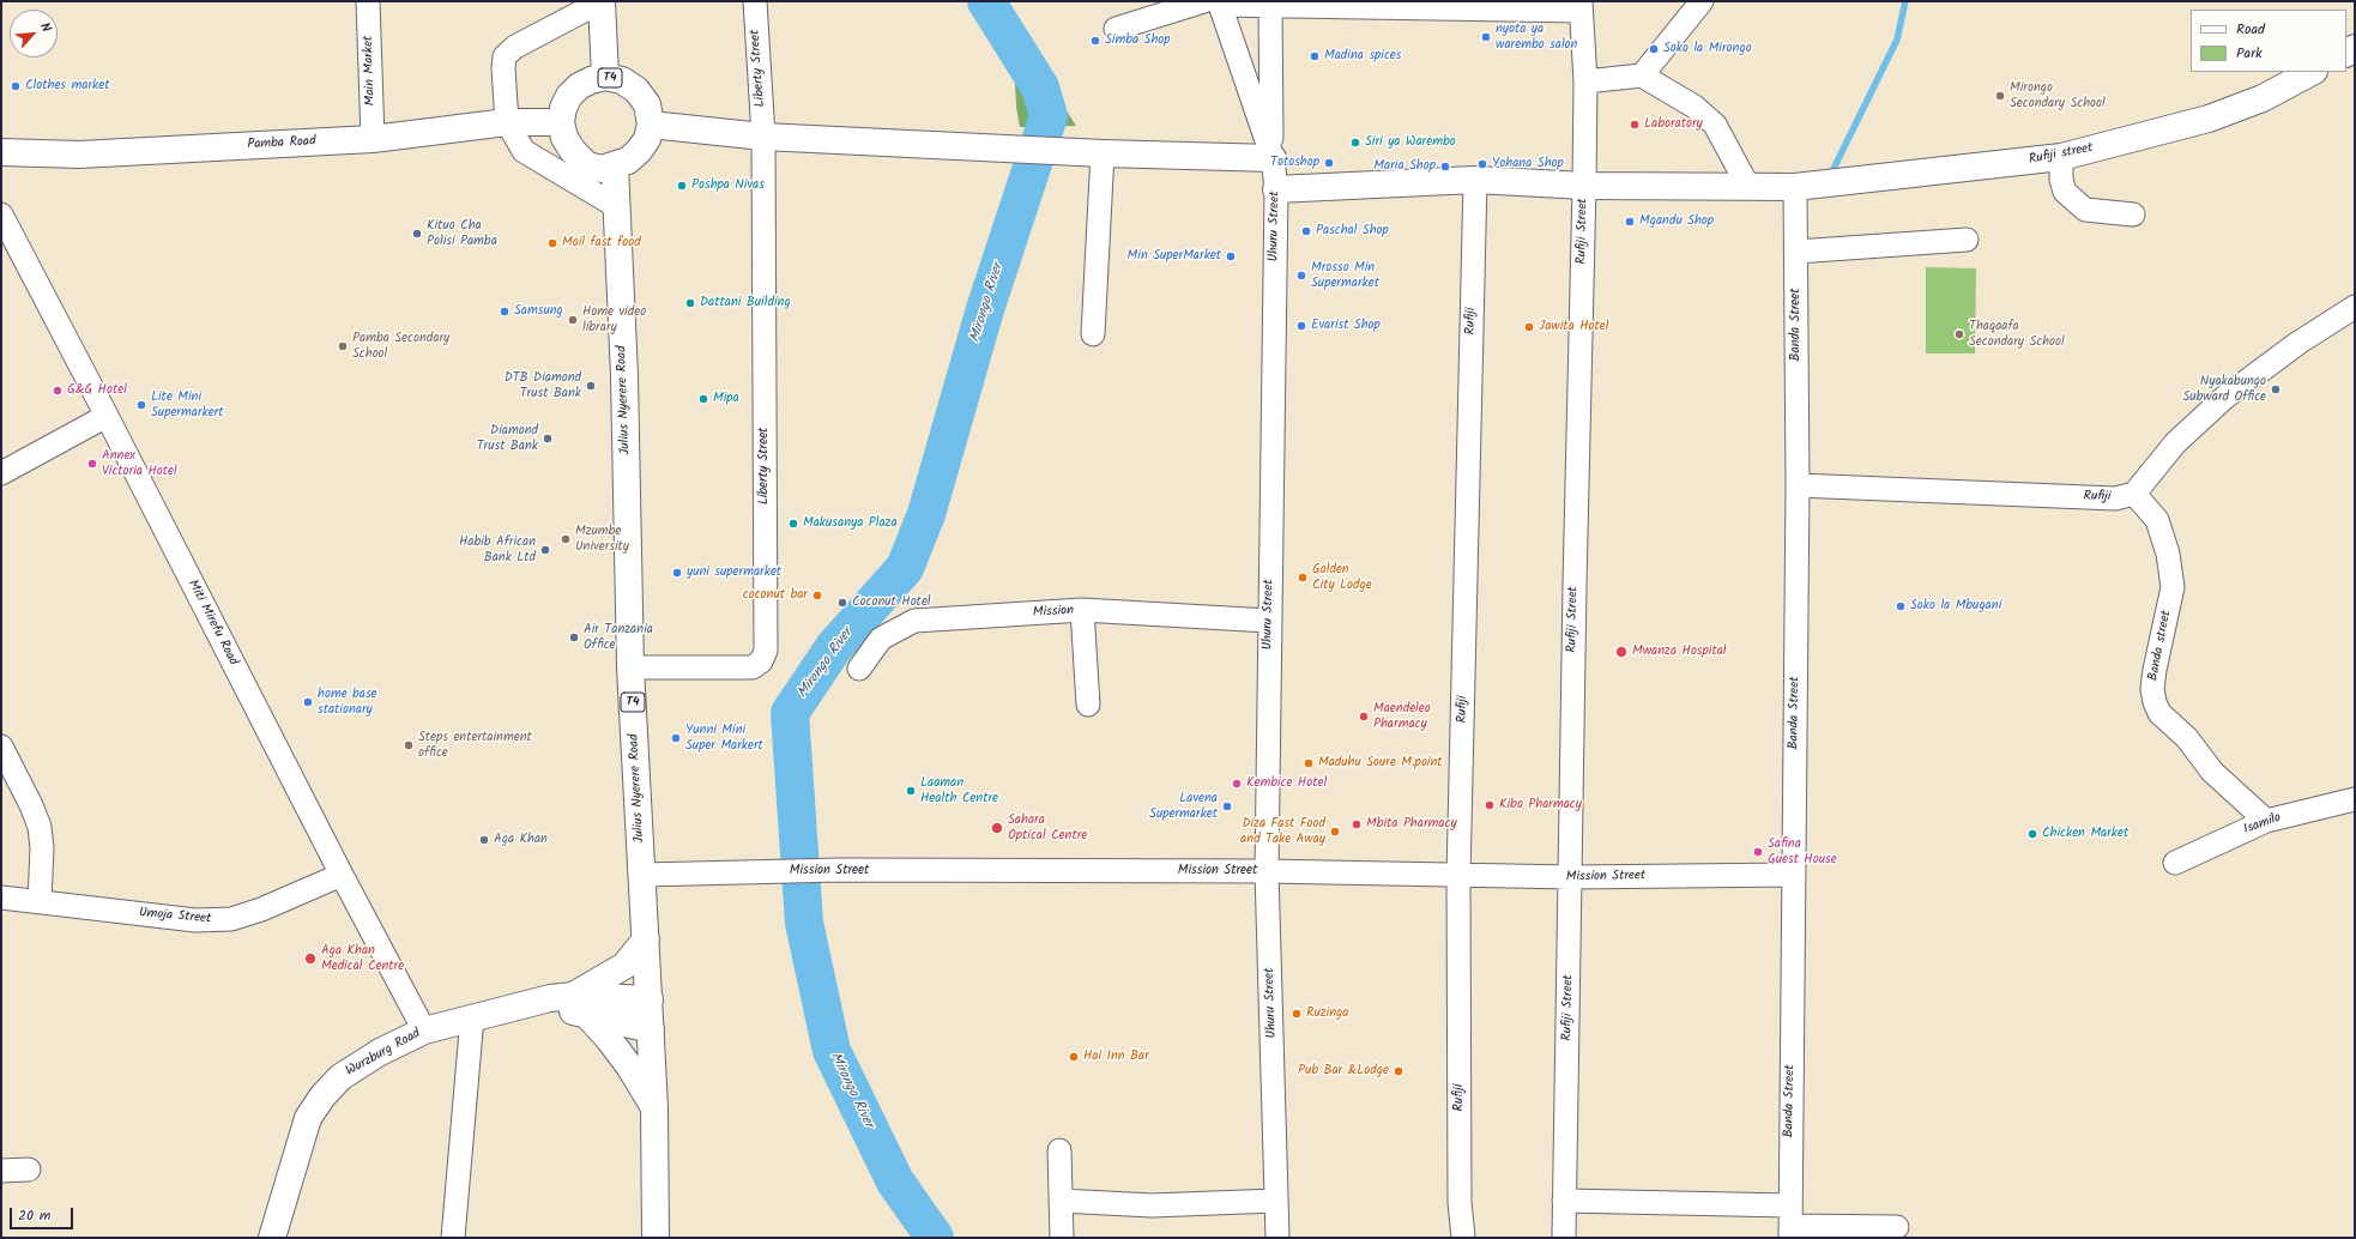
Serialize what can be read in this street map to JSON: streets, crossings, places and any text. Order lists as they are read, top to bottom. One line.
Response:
{"streets":{"main road":["T4","Pamba Road","Rufiji street","Julius Nyerere Road","Wurzburg Road"],"street":["Liberty Street","Main Market","Uhuru Street","Rufiji Street","Rufiji","Banda Street","Mission","Miti Mirefu Road","Banda street","Isamilo","Mission Street","Umoja Street"]},"crossings":[["Liberty Street","Julius Nyerere Road"],["Main Market","Pamba Road"],["T4","Pamba Road"],["T4","Julius Nyerere Road"],["Pamba Road","Julius Nyerere Road"],["Rufiji street","Uhuru Street"],["Rufiji street","Rufiji Street"],["Rufiji street","Rufiji"],["Rufiji street","Banda Street"],["Uhuru Street","Mission"],["Uhuru Street","Mission Street"],["Rufiji Street","Mission Street"],["Rufiji","Banda Street"],["Rufiji","Banda street"],["Rufiji","Mission Street"],["Banda Street","Mission Street"],["Julius Nyerere Road","Mission Street"],["Julius Nyerere Road","Wurzburg Road"],["Miti Mirefu Road","Umoja Street"],["Miti Mirefu Road","Wurzburg Road"],["Banda street","Isamilo"]],"water":["Mirongo River"],"places":["nyota ya warembo salon","Simba Shop","Soko la Mirongo","Madina spices","Clothes market","Mirongo Secondary School","Laboratory","Siri ya Warembo","Totoshop","Yohana Shop","Maria Shop","Poshpa Nivas","Mgandu Shop","Paschal Shop","Kituo Cha Polisi Pamba","Moil fast food","Min SuperMarket","Mrosso Min Supermarket","Dattani Building","Samsung","Home video library","Evarist Shop","Jawita Hotel","Thaqaafa Secondary School","Pamba Secondary School","DTB Diamond Trust Bank","Nyakabungo Subward Office","G&G Hotel","Mipa","Lite Mini Supermarkert","Diamond Trust Bank","Annex Victoria Hotel","Makusanya Plaza","Mzumbe University","Habib African Bank Ltd","yuni supermarket","Golden City Lodge","coconut bar","Coconut Hotel","Soko la Mbugani","Air Tanzania Office","Mwanza Hospital","home base stationary","Maendeleo Pharmacy","Yunni Mini Super Markert","Steps entertainment office","Maduhu Soure M.point","Kembice Hotel","Laaman Health Centre","Kibo Pharmacy","Lavena Supermarket","Mbita Pharmacy","Sahara Optical Centre","Diza Fast Food and Take Away","Chicken Market","Aga Khan","Safina Guest House","Aga Khan Medical Centre","Ruzinga","Hai Inn Bar","Pub Bar &Lodge"],"legend":["Road","Park"],"scale_bar":"20 m","north":"top right"}
